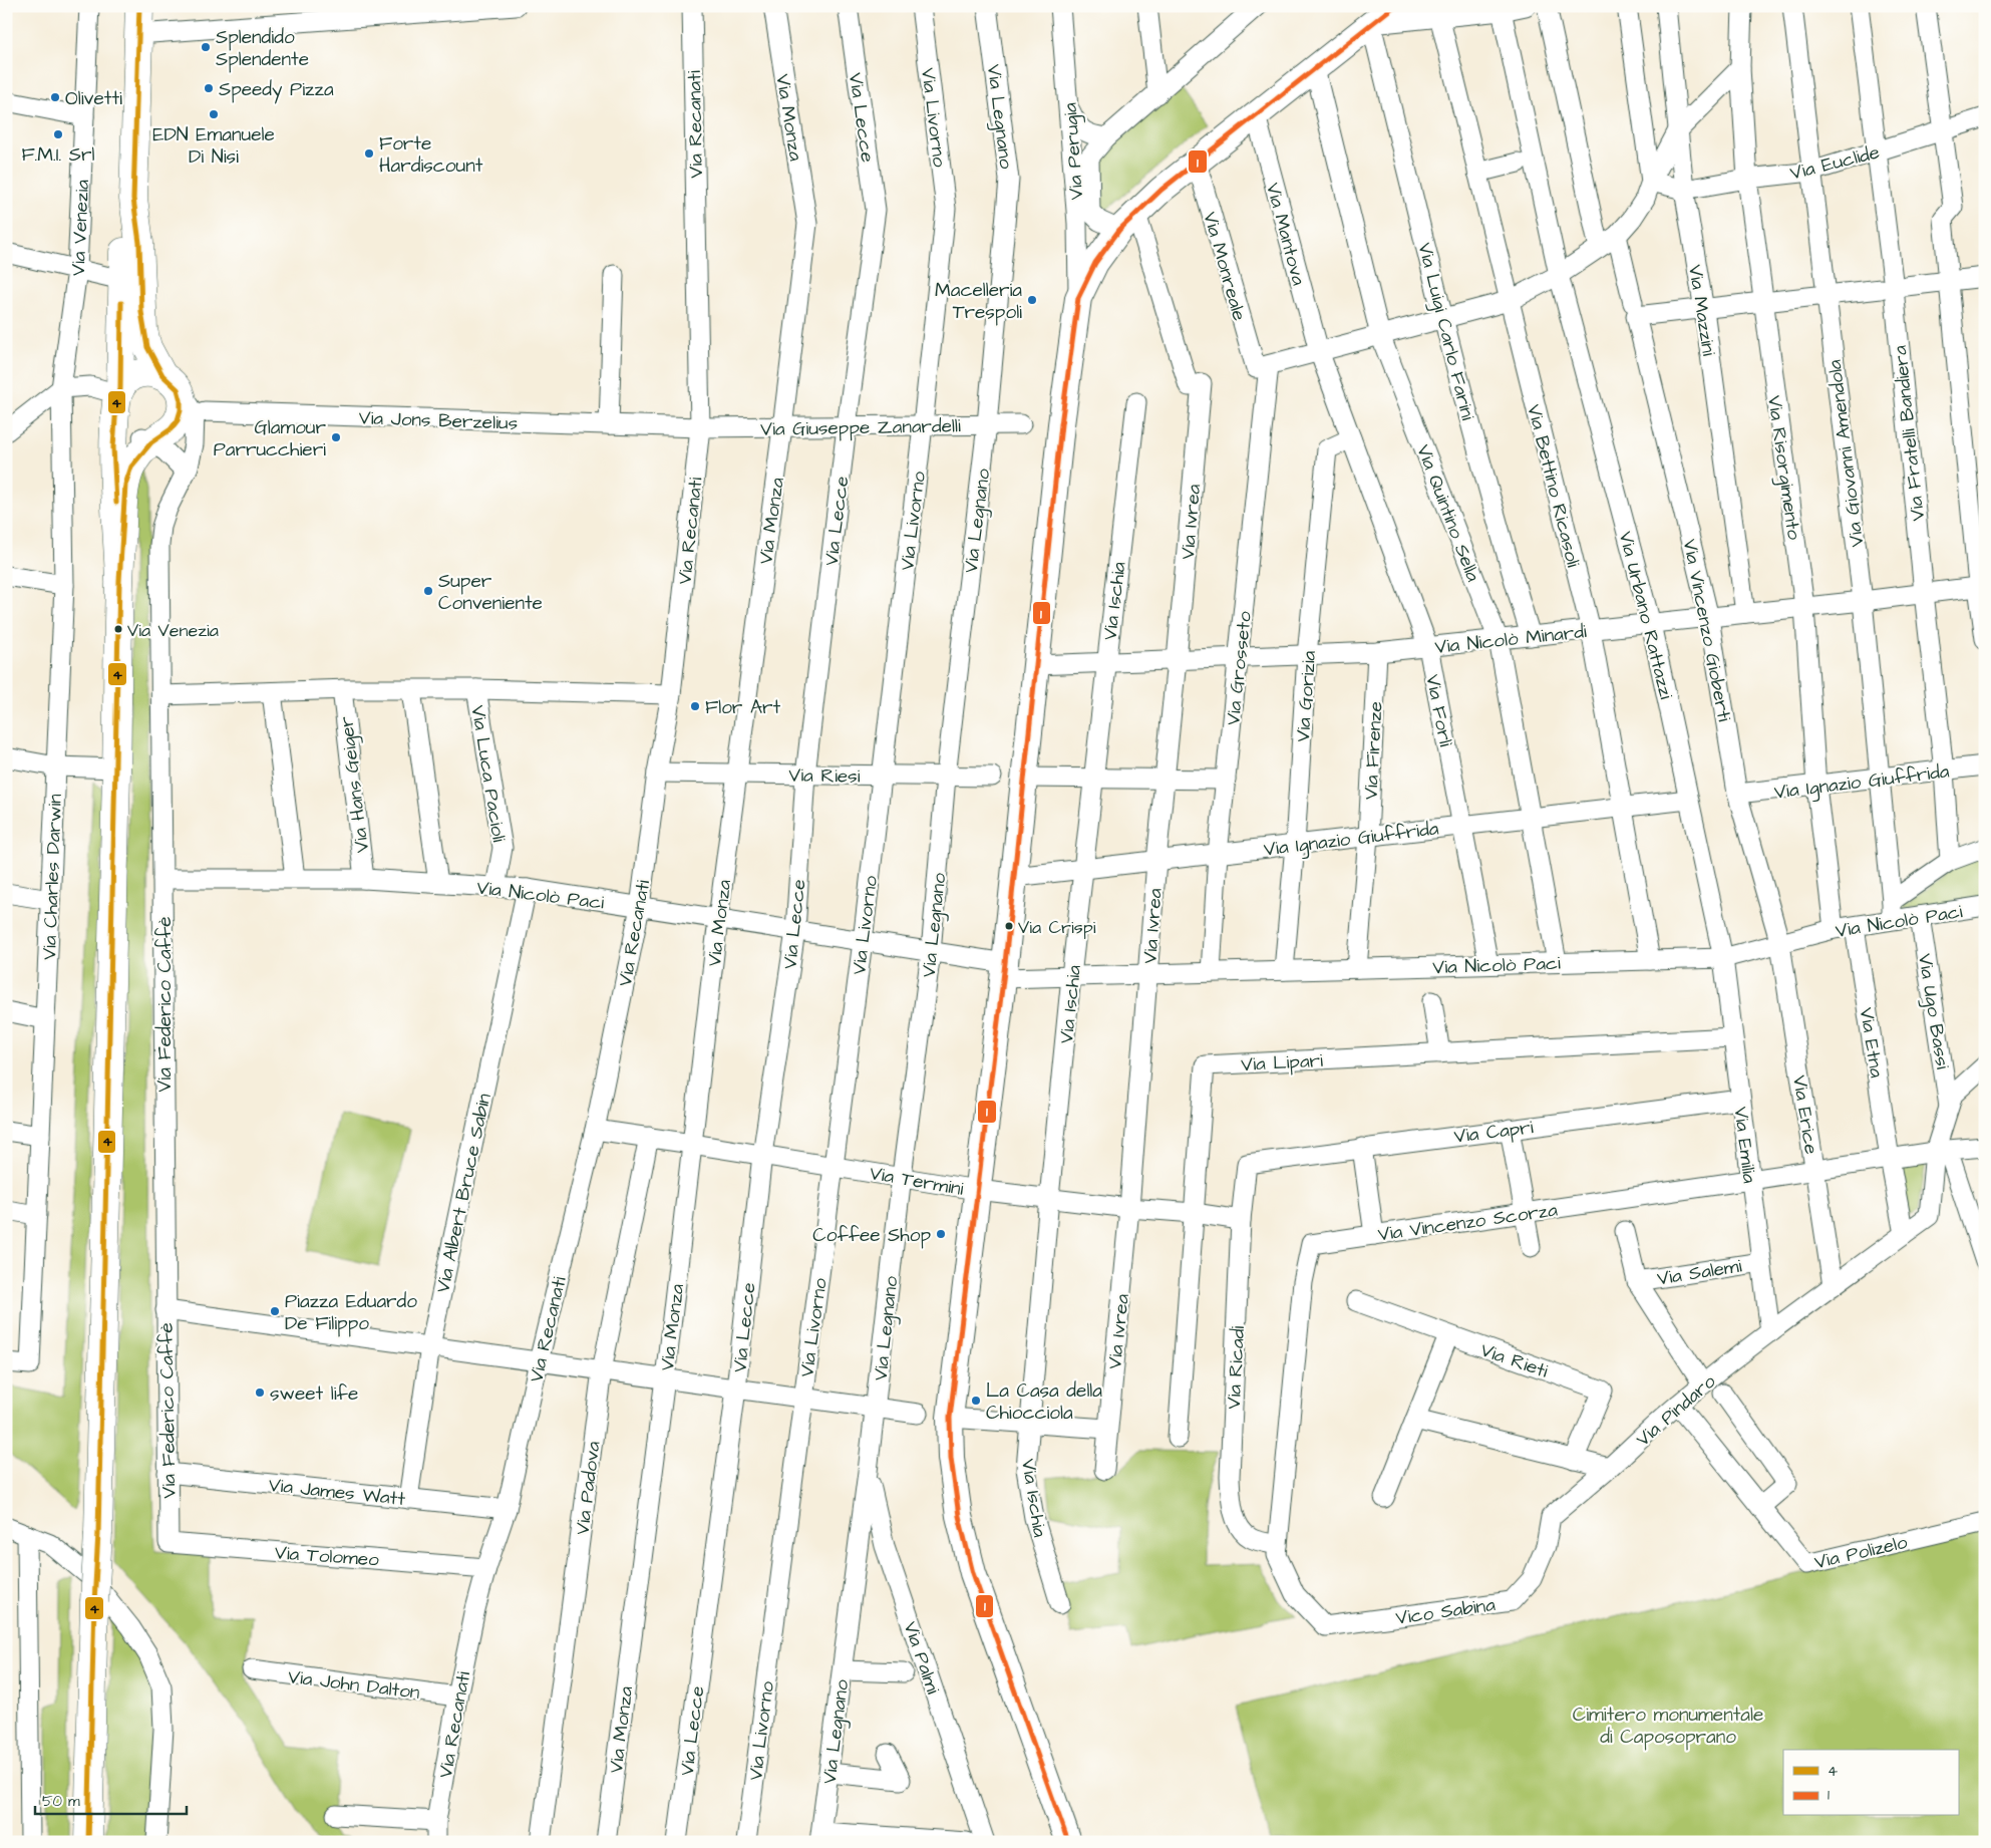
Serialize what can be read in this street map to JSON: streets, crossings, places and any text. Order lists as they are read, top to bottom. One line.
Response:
{"streets":{"street":["Via Legnano","Via Monza","Via Lecce","Via Livorno","Via Recanati","Via Perugia","Via Euclide","Via Venezia","Via Mantova","Via Monreale","Via Mazzini","Via Luigi Carlo Farini","Via Jons Berzelius","Via Giuseppe Zanardelli","Via Fratelli Bandiera","Via Giovanni Amendola","Via Risorgimento","Via Bettino Ricasoli","Via Quintino Sella","Via Ivrea","Via Ischia","Via Urbano Rattazzi","Via Vincenzo Gioberti","Via Nicolò Minardi","Via Grosseto","Via Gorizia","Via Forlì","Via Firenze","Via Luca Pacioli","Via Riesi","Via Ignazio Giuffrida","Via Hans Geiger","Via Charles Darwin","Via Nicolò Paci","Via Federico Caffè","Via Ugo Bassi","Via Etna","Via Lipari","Via Erice","Via Capri","Via Emilia","Via Termini","Via Albert Bruce Sabin","Via Vincenzo Scorza","Via Salemi","Via Rieti","Via Ricadi","Via Pindaro","Via Padova","Via James Watt","Via Polizelo","Via Tolomeo","Vico Sabina","Via Palmi","Via John Dalton"]},"crossings":[["Via Legnano","Via Giuseppe Zanardelli"],["Via Legnano","Via Riesi"],["Via Legnano","Via Nicolò Paci"],["Via Legnano","Via Termini"],["Via Legnano","Via Palmi"],["Via Monza","Via Giuseppe Zanardelli"],["Via Monza","Via Riesi"],["Via Monza","Via Nicolò Paci"],["Via Monza","Via Termini"],["Via Lecce","Via Giuseppe Zanardelli"],["Via Lecce","Via Riesi"],["Via Lecce","Via Nicolò Paci"],["Via Lecce","Via Termini"],["Via Livorno","Via Giuseppe Zanardelli"],["Via Livorno","Via Riesi"],["Via Livorno","Via Nicolò Paci"],["Via Livorno","Via Termini"],["Via Recanati","Via Jons Berzelius"],["Via Recanati","Via Giuseppe Zanardelli"],["Via Recanati","Via Riesi"],["Via Recanati","Via Nicolò Paci"],["Via Recanati","Via Termini"],["Via Recanati","Via James Watt"],["Via Recanati","Via Tolomeo"],["Via Recanati","Via John Dalton"],["Via Euclide","Via Mazzini"],["Via Euclide","Via Fratelli Bandiera"],["Via Euclide","Via Giovanni Amendola"],["Via Euclide","Via Risorgimento"],["Via Venezia","Via Charles Darwin"],["Via Mantova","Via Forlì"],["Via Monreale","Via Grosseto"],["Via Mazzini","Via Nicolò Minardi"],["Via Luigi Carlo Farini","Via Nicolò Minardi"],["Via Jons Berzelius","Via Giuseppe Zanardelli"],["Via Jons Berzelius","Via Federico Caffè"],["Via Fratelli Bandiera","Via Nicolò Minardi"],["Via Fratelli Bandiera","Via Ignazio Giuffrida"],["Via Giovanni Amendola","Via Nicolò Minardi"],["Via Giovanni Amendola","Via Ignazio Giuffrida"],["Via Giovanni Amendola","Via Nicolò Paci"],["Via Risorgimento","Via Nicolò Minardi"],["Via Risorgimento","Via Ignazio Giuffrida"],["Via Risorgimento","Via Nicolò Paci"],["Via Bettino Ricasoli","Via Nicolò Minardi"],["Via Bettino Ricasoli","Via Ignazio Giuffrida"],["Via Bettino Ricasoli","Via Nicolò Paci"],["Via Quintino Sella","Via Nicolò Minardi"],["Via Quintino Sella","Via Ignazio Giuffrida"],["Via Quintino Sella","Via Nicolò Paci"],["Via Ivrea","Via Nicolò Minardi"],["Via Ivrea","Via Ignazio Giuffrida"],["Via Ivrea","Via Nicolò Paci"],["Via Ivrea","Via Termini"],["Via Ischia","Via Nicolò Minardi"],["Via Ischia","Via Ignazio Giuffrida"],["Via Ischia","Via Nicolò Paci"],["Via Ischia","Via Termini"],["Via Urbano Rattazzi","Via Nicolò Minardi"],["Via Urbano Rattazzi","Via Ignazio Giuffrida"],["Via Urbano Rattazzi","Via Nicolò Paci"],["Via Urbano Rattazzi","Via Emilia"],["Via Vincenzo Gioberti","Via Nicolò Minardi"],["Via Vincenzo Gioberti","Via Ignazio Giuffrida"],["Via Vincenzo Gioberti","Via Nicolò Paci"],["Via Vincenzo Gioberti","Via Erice"],["Via Nicolò Minardi","Via Grosseto"],["Via Nicolò Minardi","Via Gorizia"],["Via Nicolò Minardi","Via Forlì"],["Via Nicolò Minardi","Via Firenze"],["Via Grosseto","Via Ignazio Giuffrida"],["Via Grosseto","Via Nicolò Paci"],["Via Gorizia","Via Forlì"],["Via Gorizia","Via Ignazio Giuffrida"],["Via Gorizia","Via Nicolò Paci"],["Via Forlì","Via Ignazio Giuffrida"],["Via Forlì","Via Nicolò Paci"],["Via Firenze","Via Ignazio Giuffrida"],["Via Firenze","Via Nicolò Paci"],["Via Luca Pacioli","Via Nicolò Paci"],["Via Hans Geiger","Via Nicolò Paci"],["Via Nicolò Paci","Via Federico Caffè"],["Via Nicolò Paci","Via Ugo Bassi"],["Via Nicolò Paci","Via Etna"],["Via Nicolò Paci","Via Erice"],["Via Nicolò Paci","Via Emilia"],["Via Nicolò Paci","Via Albert Bruce Sabin"],["Via Federico Caffè","Via James Watt"],["Via Federico Caffè","Via Tolomeo"],["Via Ugo Bassi","Via Pindaro"],["Via Etna","Via Vincenzo Scorza"],["Via Etna","Via Pindaro"],["Via Lipari","Via Emilia"],["Via Lipari","Via Termini"],["Via Erice","Via Vincenzo Scorza"],["Via Erice","Via Pindaro"],["Via Capri","Via Emilia"],["Via Capri","Via Ricadi"],["Via Emilia","Via Vincenzo Scorza"],["Via Emilia","Via Salemi"],["Via Emilia","Via Pindaro"],["Via Termini","Via Ricadi"],["Via Termini","Via Padova"],["Via Albert Bruce Sabin","Via James Watt"],["Via Vincenzo Scorza","Via Ricadi"],["Via Vincenzo Scorza","Via Pindaro"],["Via Vincenzo Scorza","Vico Sabina"],["Via Salemi","Via Pindaro"],["Via Ricadi","Vico Sabina"],["Via Pindaro","Via Polizelo"],["Via Pindaro","Vico Sabina"]],"parks":["Cimitero monumentale di Caposoprano"],"places":["Splendido Splendente","Speedy Pizza","Olivetti","EDN Emanuele Di Nisi","F.M.I. Srl","Forte Hardiscount","Macelleria Trespoli","Glamour Parrucchieri","Super Conveniente","Via Venezia","Flor Art","Via Crispi","Coffee Shop","Piazza Eduardo De Filippo","sweet life","La Casa della Chiocciola"],"lines":["transit line 4","transit line 1"],"legend":["4","1"],"scale_bar":"50 m"}
